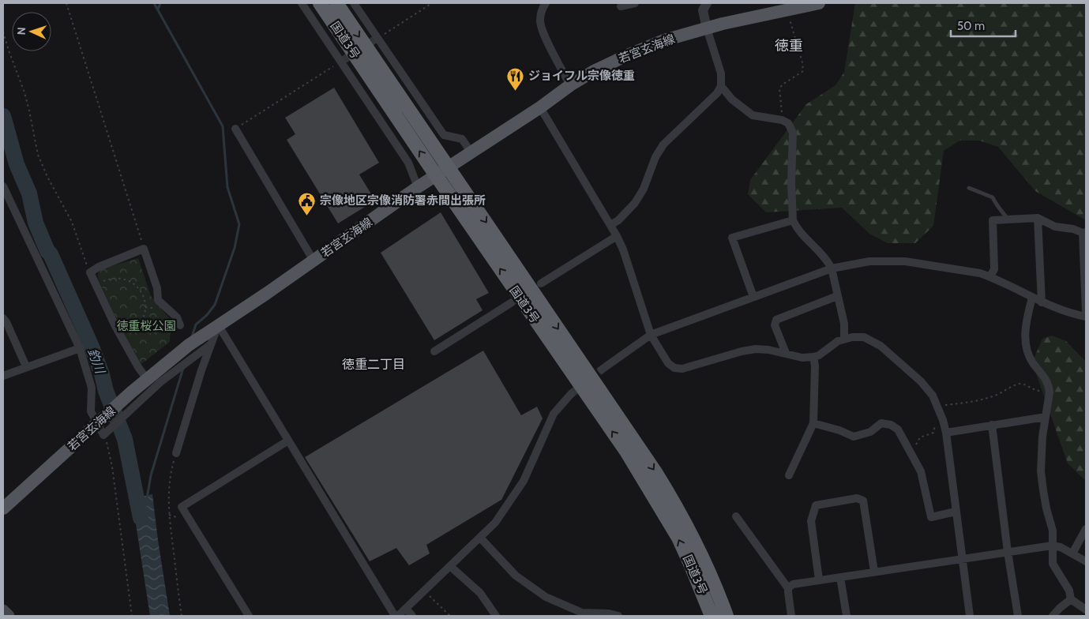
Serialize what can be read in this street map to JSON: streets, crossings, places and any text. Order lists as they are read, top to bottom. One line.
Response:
{"streets":{"highway":["国道3号"],"main road":["若宮玄海線"]},"crossings":[["国道3号","若宮玄海線"]],"districts":["徳重","徳重二丁目"],"water":["釣川"],"parks":["徳重桜公園"],"places":{"restaurant":["ジョイフル宗像徳重"],"public building":["宗像地区宗像消防署赤間出張所"]},"scale_bar":"50 m","north":"left"}
